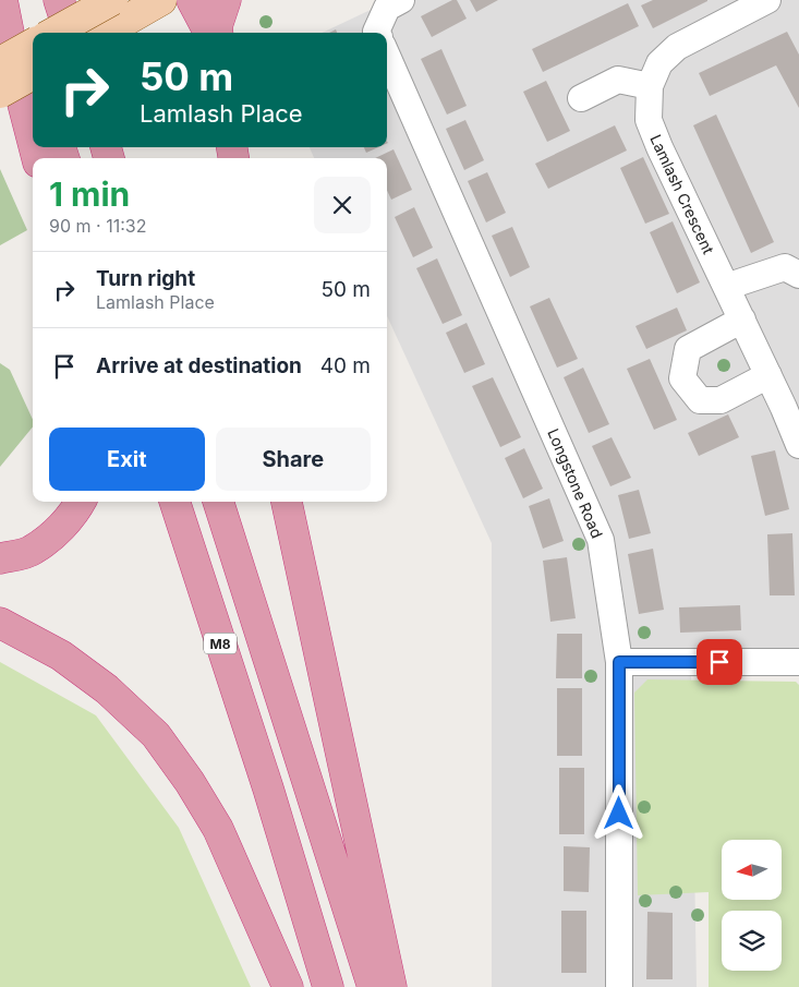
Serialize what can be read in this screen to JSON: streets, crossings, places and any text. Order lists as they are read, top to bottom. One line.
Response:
{"streets":{"highway":["M8"],"street":["Lamlash Crescent","Longstone Road"]},"north":"left","page":{"turn":["50 m","Lamlash Place"],"heading":["1 min","90 m · 11:32"],"list":[{"name":"Turn right","note":"Lamlash Place","value":"50 m"},{"name":"Arrive at destination","value":"40 m"}],"buttons":["Exit","Share"]}}
